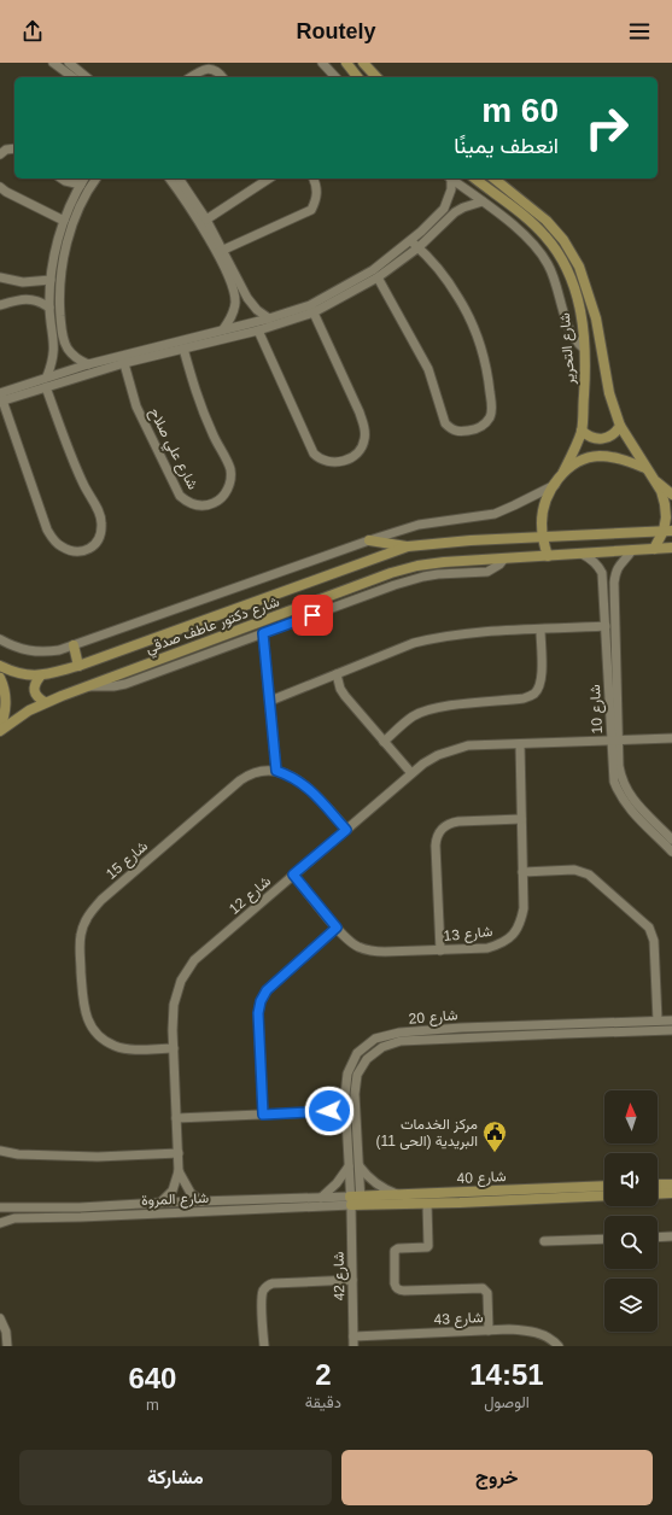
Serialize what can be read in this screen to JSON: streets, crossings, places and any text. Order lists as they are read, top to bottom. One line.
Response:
{"streets":{"street":["شارع التحرير","شارع علي صلاح","شارع دكتور عاطف صدقي","شارع 10","شارع 15","شارع 12","شارع 13","شارع 20","شارع 40","شارع المروة","شارع 42","شارع 43"]},"crossings":[["شارع التحرير","شارع دكتور عاطف صدقي"],["شارع دكتور عاطف صدقي","شارع 10"],["شارع 10","شارع 12"],["شارع 15","شارع 12"],["شارع 12","شارع 13"],["شارع 12","شارع المروة"],["شارع 20","شارع 40"],["شارع 20","شارع المروة"],["شارع 20","شارع 42"],["شارع 40","شارع المروة"],["شارع 40","شارع 42"],["شارع المروة","شارع 42"],["شارع 42","شارع 43"]],"places":{"public building":["مركز الخدمات البريدية (الحى 11)"]},"north":"top","page":{"header":"Routely","turn":["60 m","انعطف يمينًا"],"eta":["14:51","الوصول","2","دقيقة","640","m"],"buttons":["خروج","مشاركة"]}}
